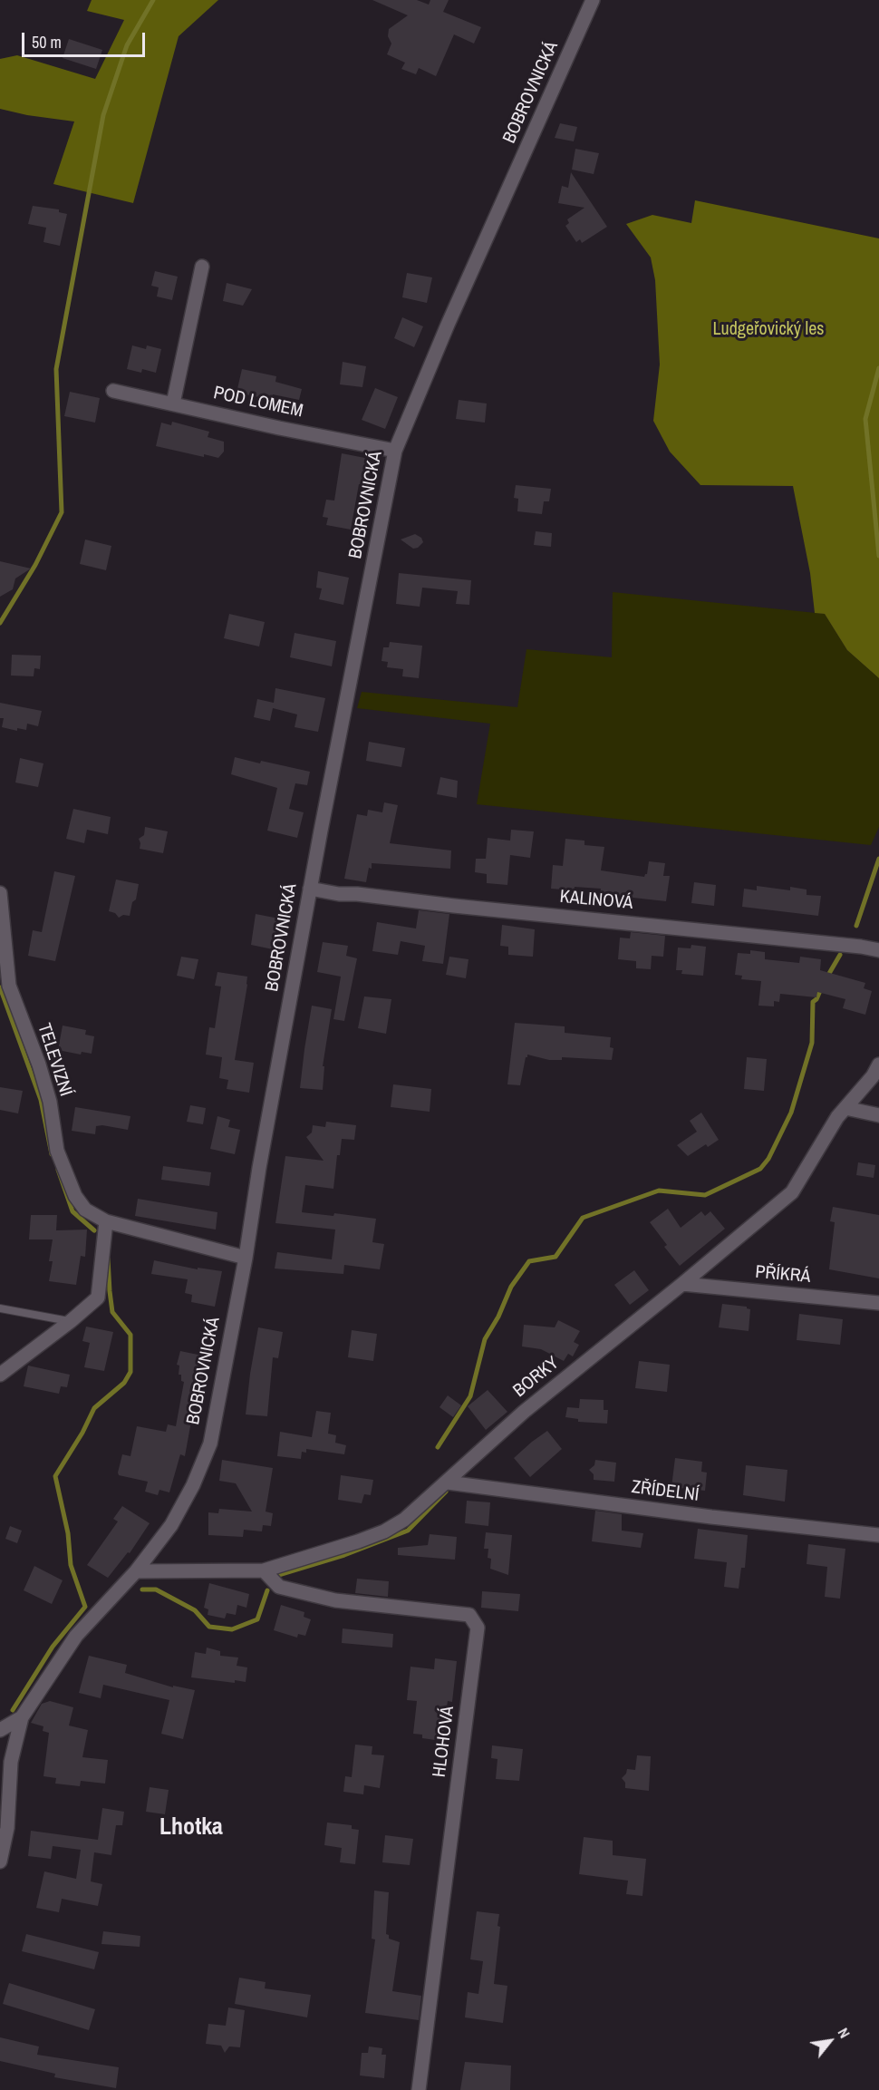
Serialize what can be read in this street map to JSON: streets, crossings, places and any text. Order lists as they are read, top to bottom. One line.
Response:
{"streets":{"street":["BOBROVNICKÁ","POD LOMEM","KALINOVÁ","TELEVIZNÍ","PŘÍKRÁ","BORKY","ZŘÍDELNÍ","HLOHOVÁ"]},"crossings":[["BOBROVNICKÁ","POD LOMEM"],["BOBROVNICKÁ","KALINOVÁ"],["BOBROVNICKÁ","TELEVIZNÍ"],["BOBROVNICKÁ","BORKY"],["PŘÍKRÁ","BORKY"],["BORKY","ZŘÍDELNÍ"],["BORKY","HLOHOVÁ"]],"districts":["Lhotka"],"parks":["Ludgeřovický les"],"scale_bar":"50 m","north":"top right"}
